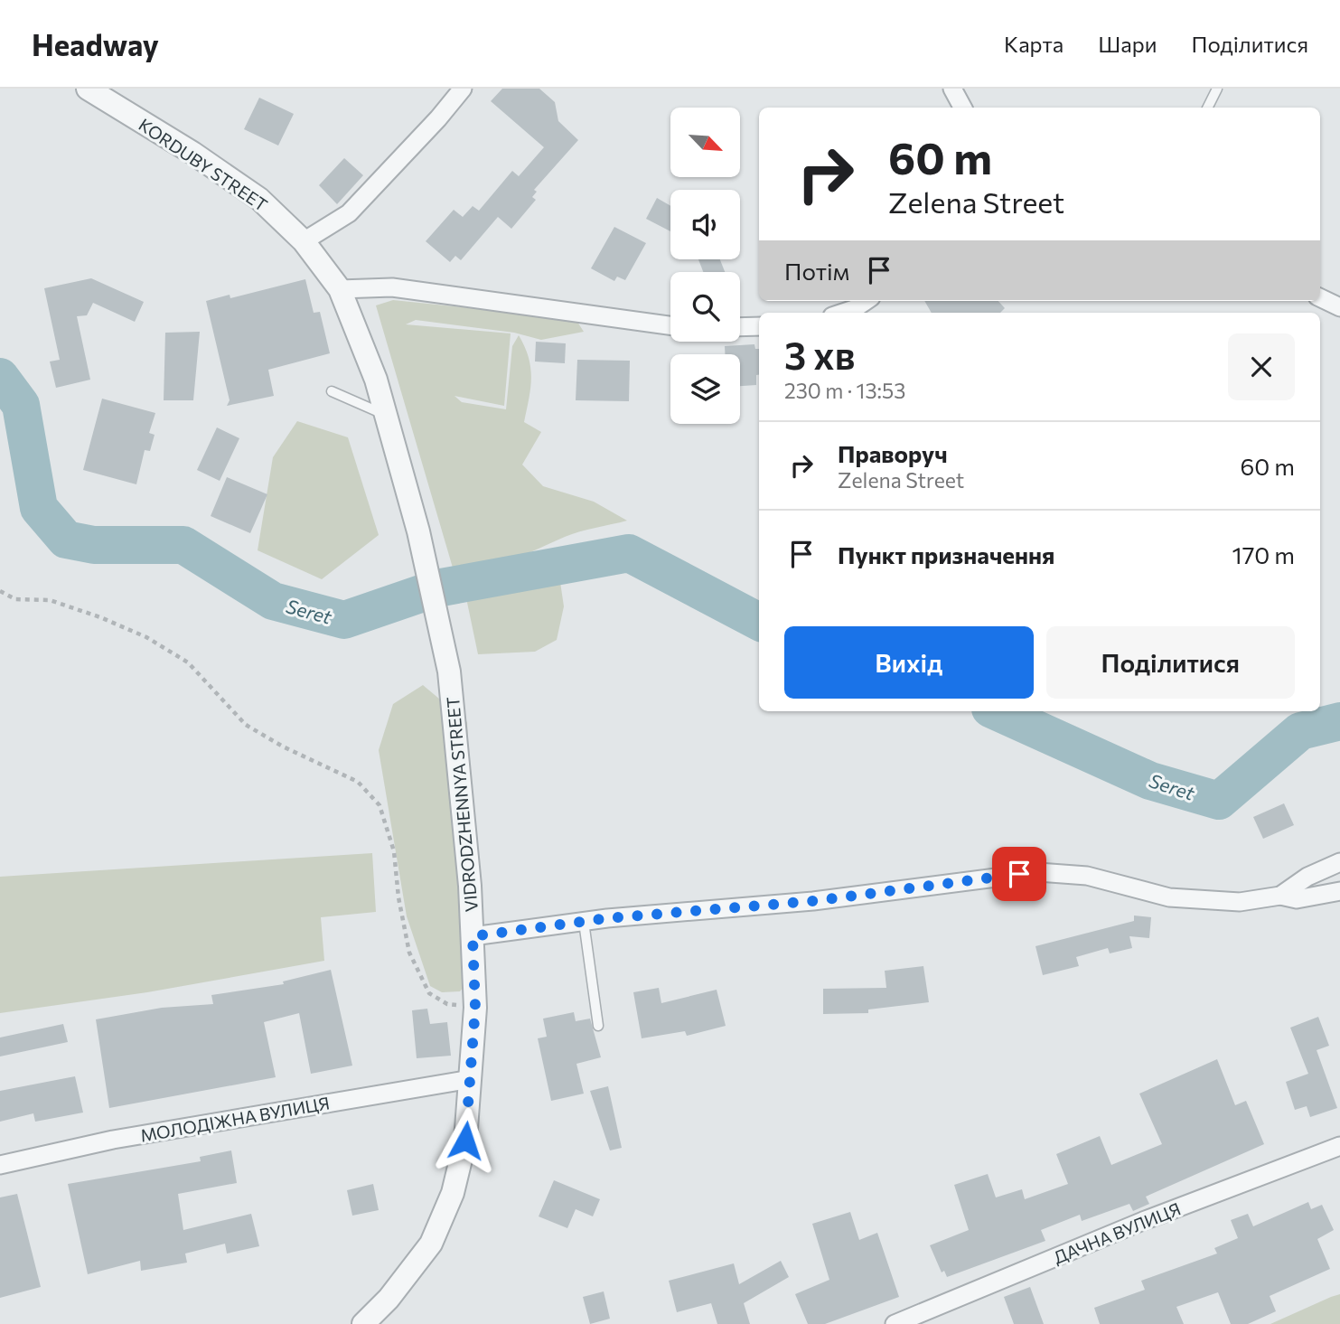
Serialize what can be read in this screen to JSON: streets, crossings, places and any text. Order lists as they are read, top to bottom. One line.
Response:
{"streets":{"street":["KORDUBY STREET","VIDRODZHENNYA STREET","МОЛОДІЖНА ВУЛИЦЯ","ДАЧНА ВУЛИЦЯ"]},"crossings":[["KORDUBY STREET","VIDRODZHENNYA STREET"],["VIDRODZHENNYA STREET","МОЛОДІЖНА ВУЛИЦЯ"]],"water":["Seret"],"north":"bottom right","page":{"header":"Headway","nav":["Карта","Шари","Поділитися"],"turn":["60 m","Zelena Street"],"then":"Потім","heading":["3 хв","230 m · 13:53"],"list":[{"name":"Праворуч","note":"Zelena Street","value":"60 m"},{"name":"Пункт призначення","value":"170 m"}],"buttons":["Вихід","Поділитися"]}}
